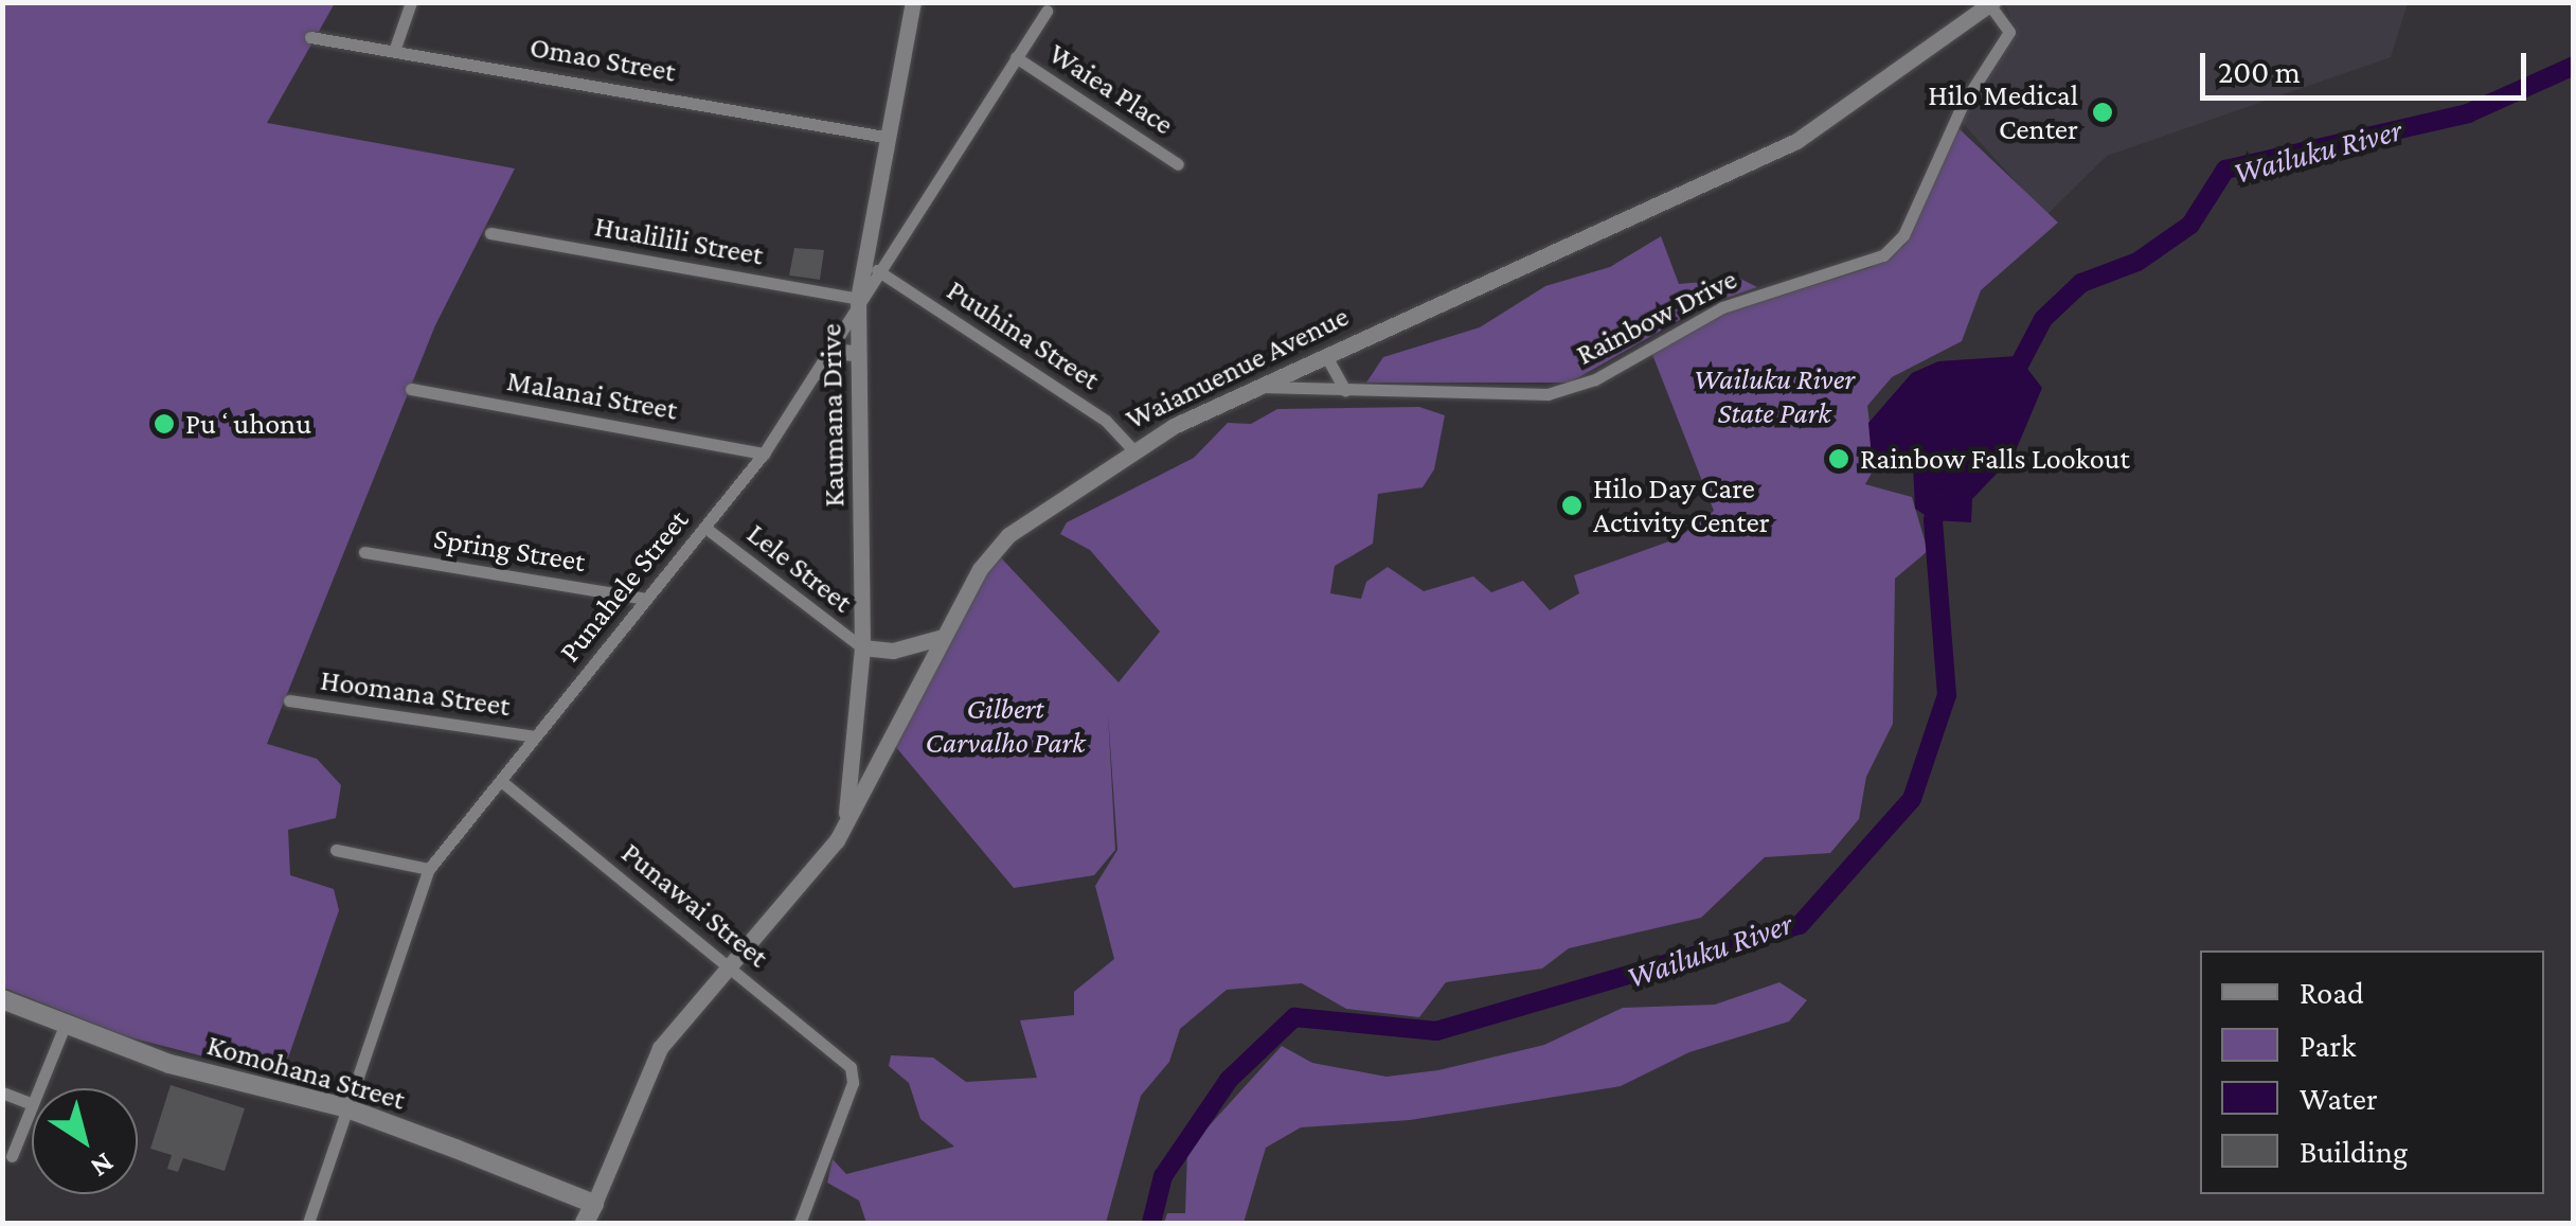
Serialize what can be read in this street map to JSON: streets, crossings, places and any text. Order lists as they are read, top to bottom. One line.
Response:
{"streets":{"main road":["Waianuenue Avenue","Komohana Street"],"street":["Omao Street","Waiea Place","Hualilili Street","Rainbow Drive","Puuhina Street","Malanai Street","Kaumana Drive","Spring Street","Lele Street","Punahele Street","Hoomana Street","Punawai Street"]},"crossings":[["Omao Street","Kaumana Drive"],["Waiea Place","Punahele Street"],["Hualilili Street","Kaumana Drive"],["Hualilili Street","Punahele Street"],["Rainbow Drive","Waianuenue Avenue"],["Puuhina Street","Waianuenue Avenue"],["Puuhina Street","Punahele Street"],["Waianuenue Avenue","Kaumana Drive"],["Waianuenue Avenue","Punawai Street"],["Waianuenue Avenue","Komohana Street"],["Malanai Street","Punahele Street"],["Kaumana Drive","Lele Street"],["Kaumana Drive","Punahele Street"],["Spring Street","Punahele Street"],["Lele Street","Punahele Street"],["Punahele Street","Hoomana Street"],["Punahele Street","Punawai Street"],["Punahele Street","Komohana Street"]],"water":["Wailuku River"],"parks":["Wailuku River State Park","Gilbert Carvalho Park"],"places":["Hilo Medical Center","Puʻuhonu","Rainbow Falls Lookout","Hilo Day Care Activity Center"],"legend":["Road","Park","Water","Building"],"scale_bar":"200 m","north":"bottom right"}
